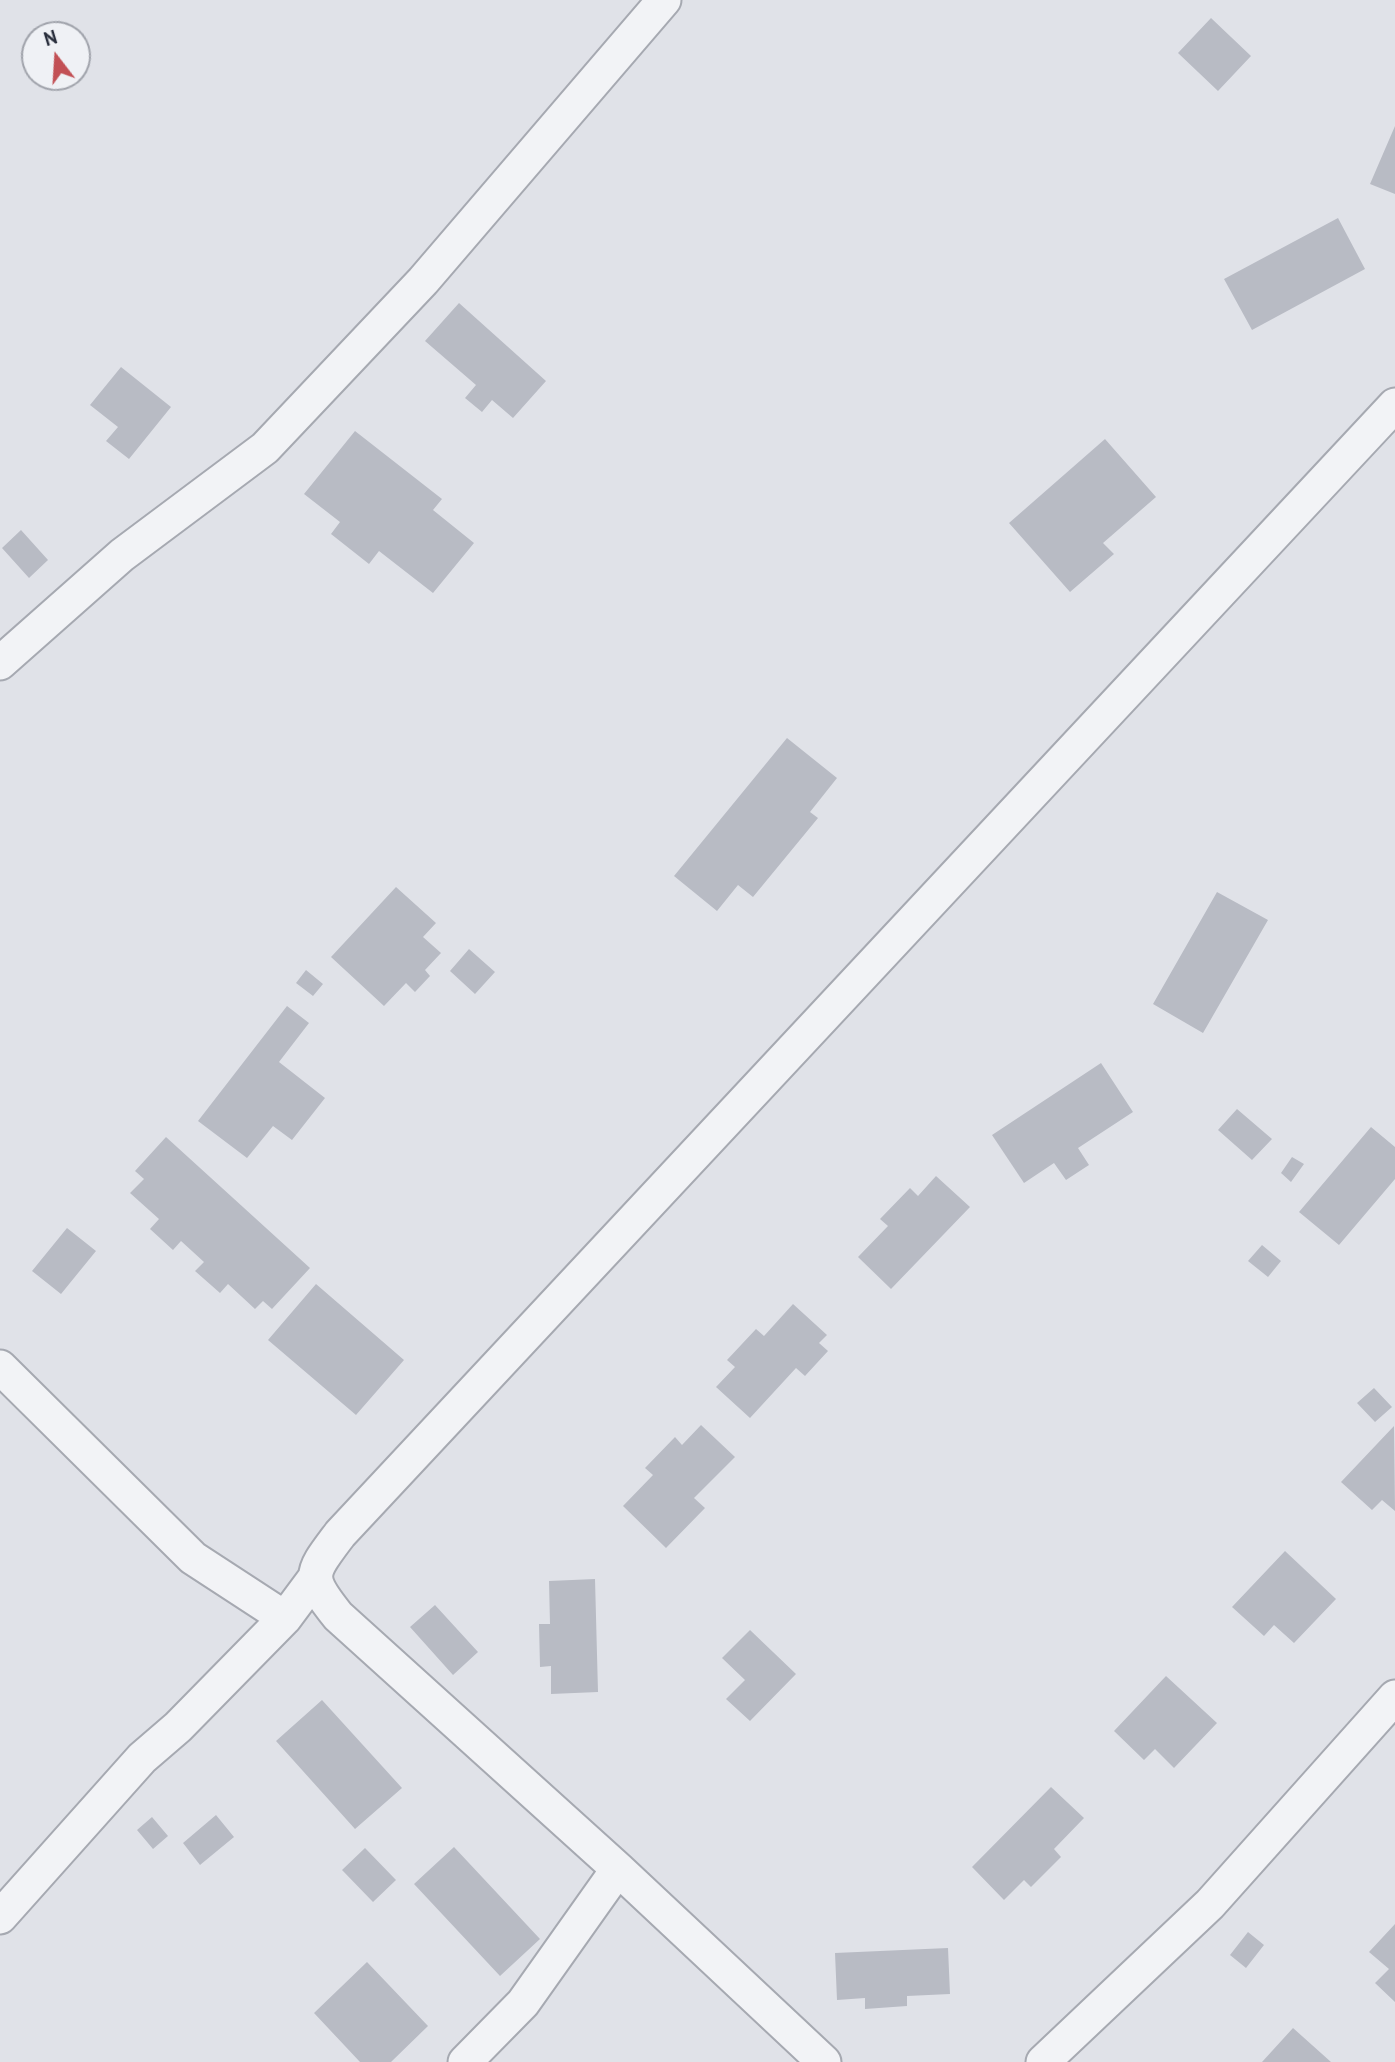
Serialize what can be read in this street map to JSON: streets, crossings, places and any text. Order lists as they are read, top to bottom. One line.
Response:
{"north":"top"}
